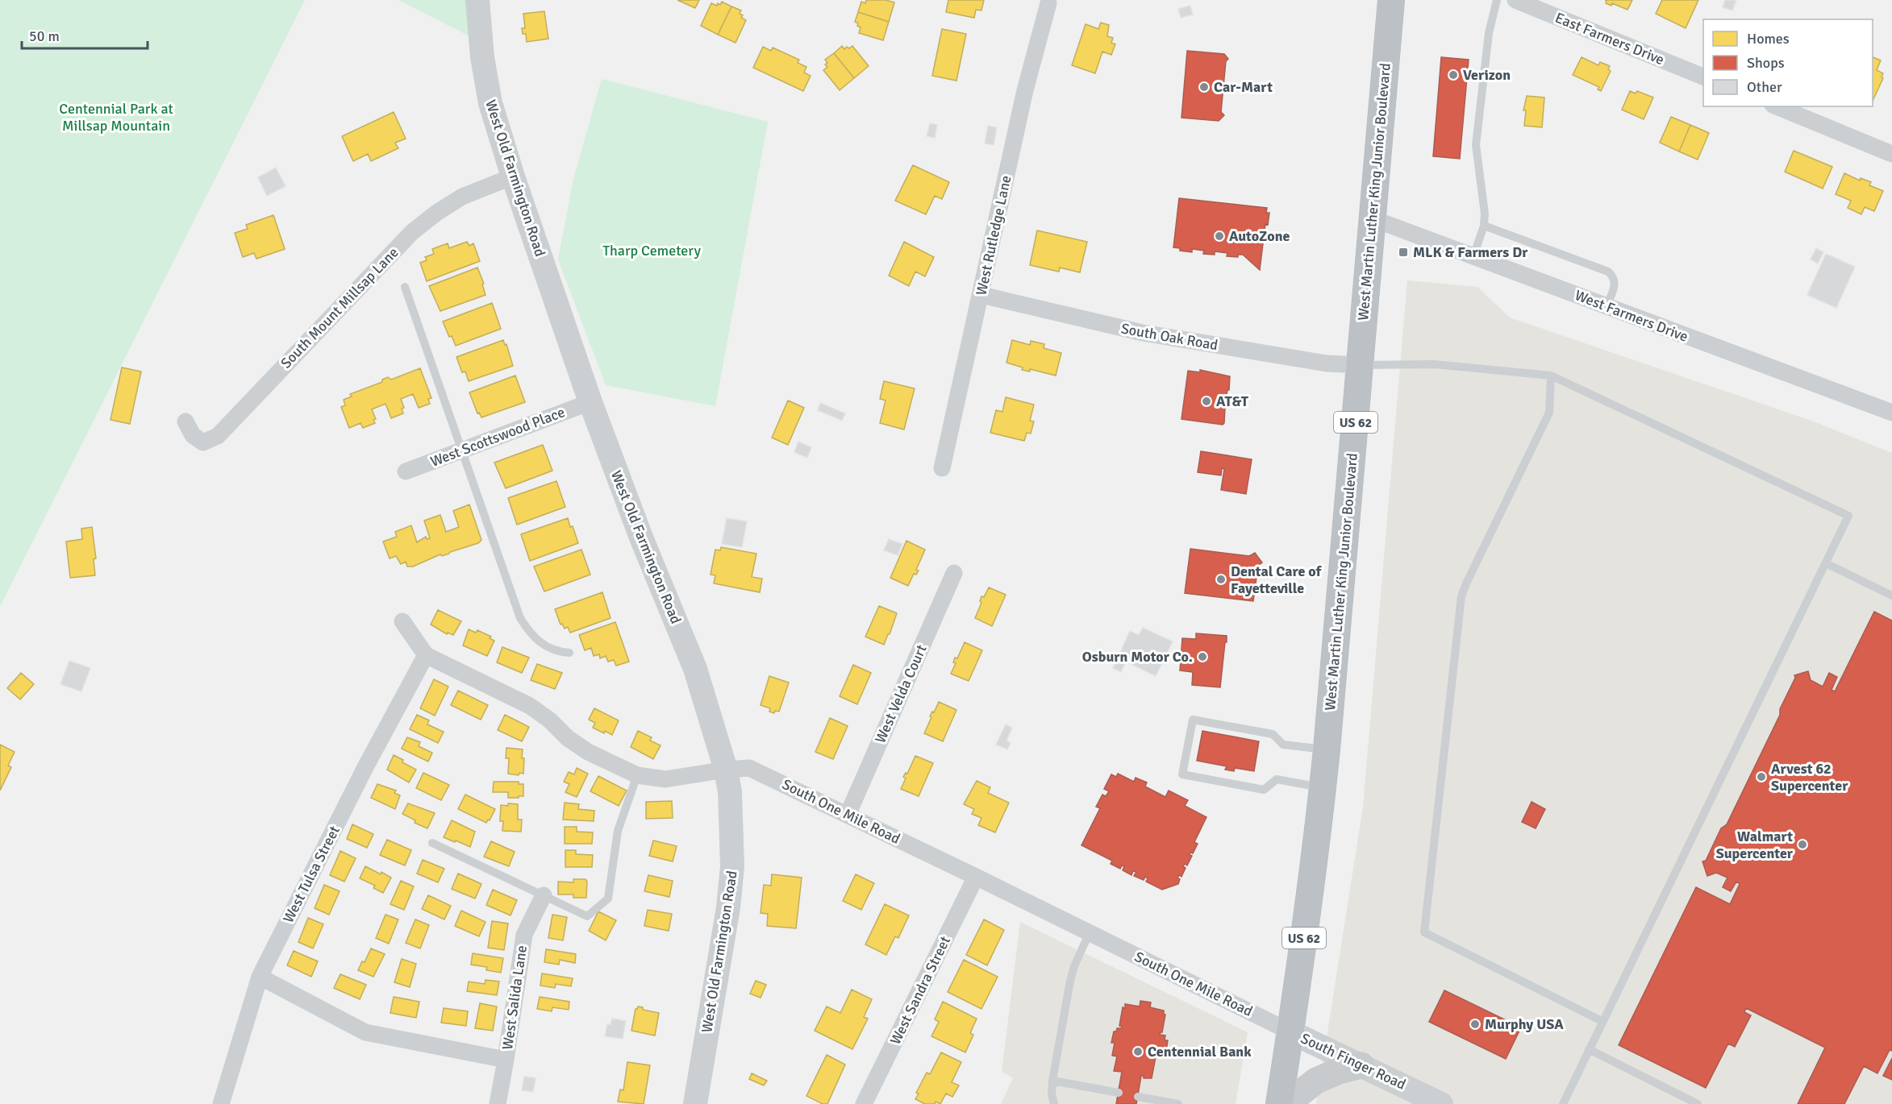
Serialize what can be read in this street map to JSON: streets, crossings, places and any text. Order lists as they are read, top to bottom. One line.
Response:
{"streets":{"highway":["West Martin Luther King Junior Boulevard","US 62"],"street":["East Farmers Drive","West Old Farmington Road","West Rutledge Lane","South Mount Millsap Lane","West Farmers Drive","South Oak Road","West Scottswood Place","West Velda Court","South One Mile Road","West Tulsa Street","West Sandra Street","West Salida Lane","South Finger Road"]},"crossings":[["West Old Farmington Road","South Mount Millsap Lane"],["West Old Farmington Road","West Scottswood Place"],["West Old Farmington Road","South One Mile Road"],["West Martin Luther King Junior Boulevard","West Farmers Drive"],["West Martin Luther King Junior Boulevard","South Oak Road"],["West Martin Luther King Junior Boulevard","South One Mile Road"],["West Martin Luther King Junior Boulevard","South Finger Road"],["West Rutledge Lane","South Oak Road"],["West Velda Court","South One Mile Road"],["South One Mile Road","West Tulsa Street"],["South One Mile Road","West Sandra Street"],["South One Mile Road","South Finger Road"]],"parks":["Centennial Park at Millsap Mountain","Tharp Cemetery"],"places":{"other":["Verizon","Car-Mart","AutoZone","AT&T","Dental Care of Fayetteville","Osburn Motor Co.","Arvest 62 Supercenter","Walmart Supercenter","Murphy USA","Centennial Bank"],"transit":["MLK & Farmers Dr"]},"legend":["Homes","Shops","Other"],"scale_bar":"50 m"}
